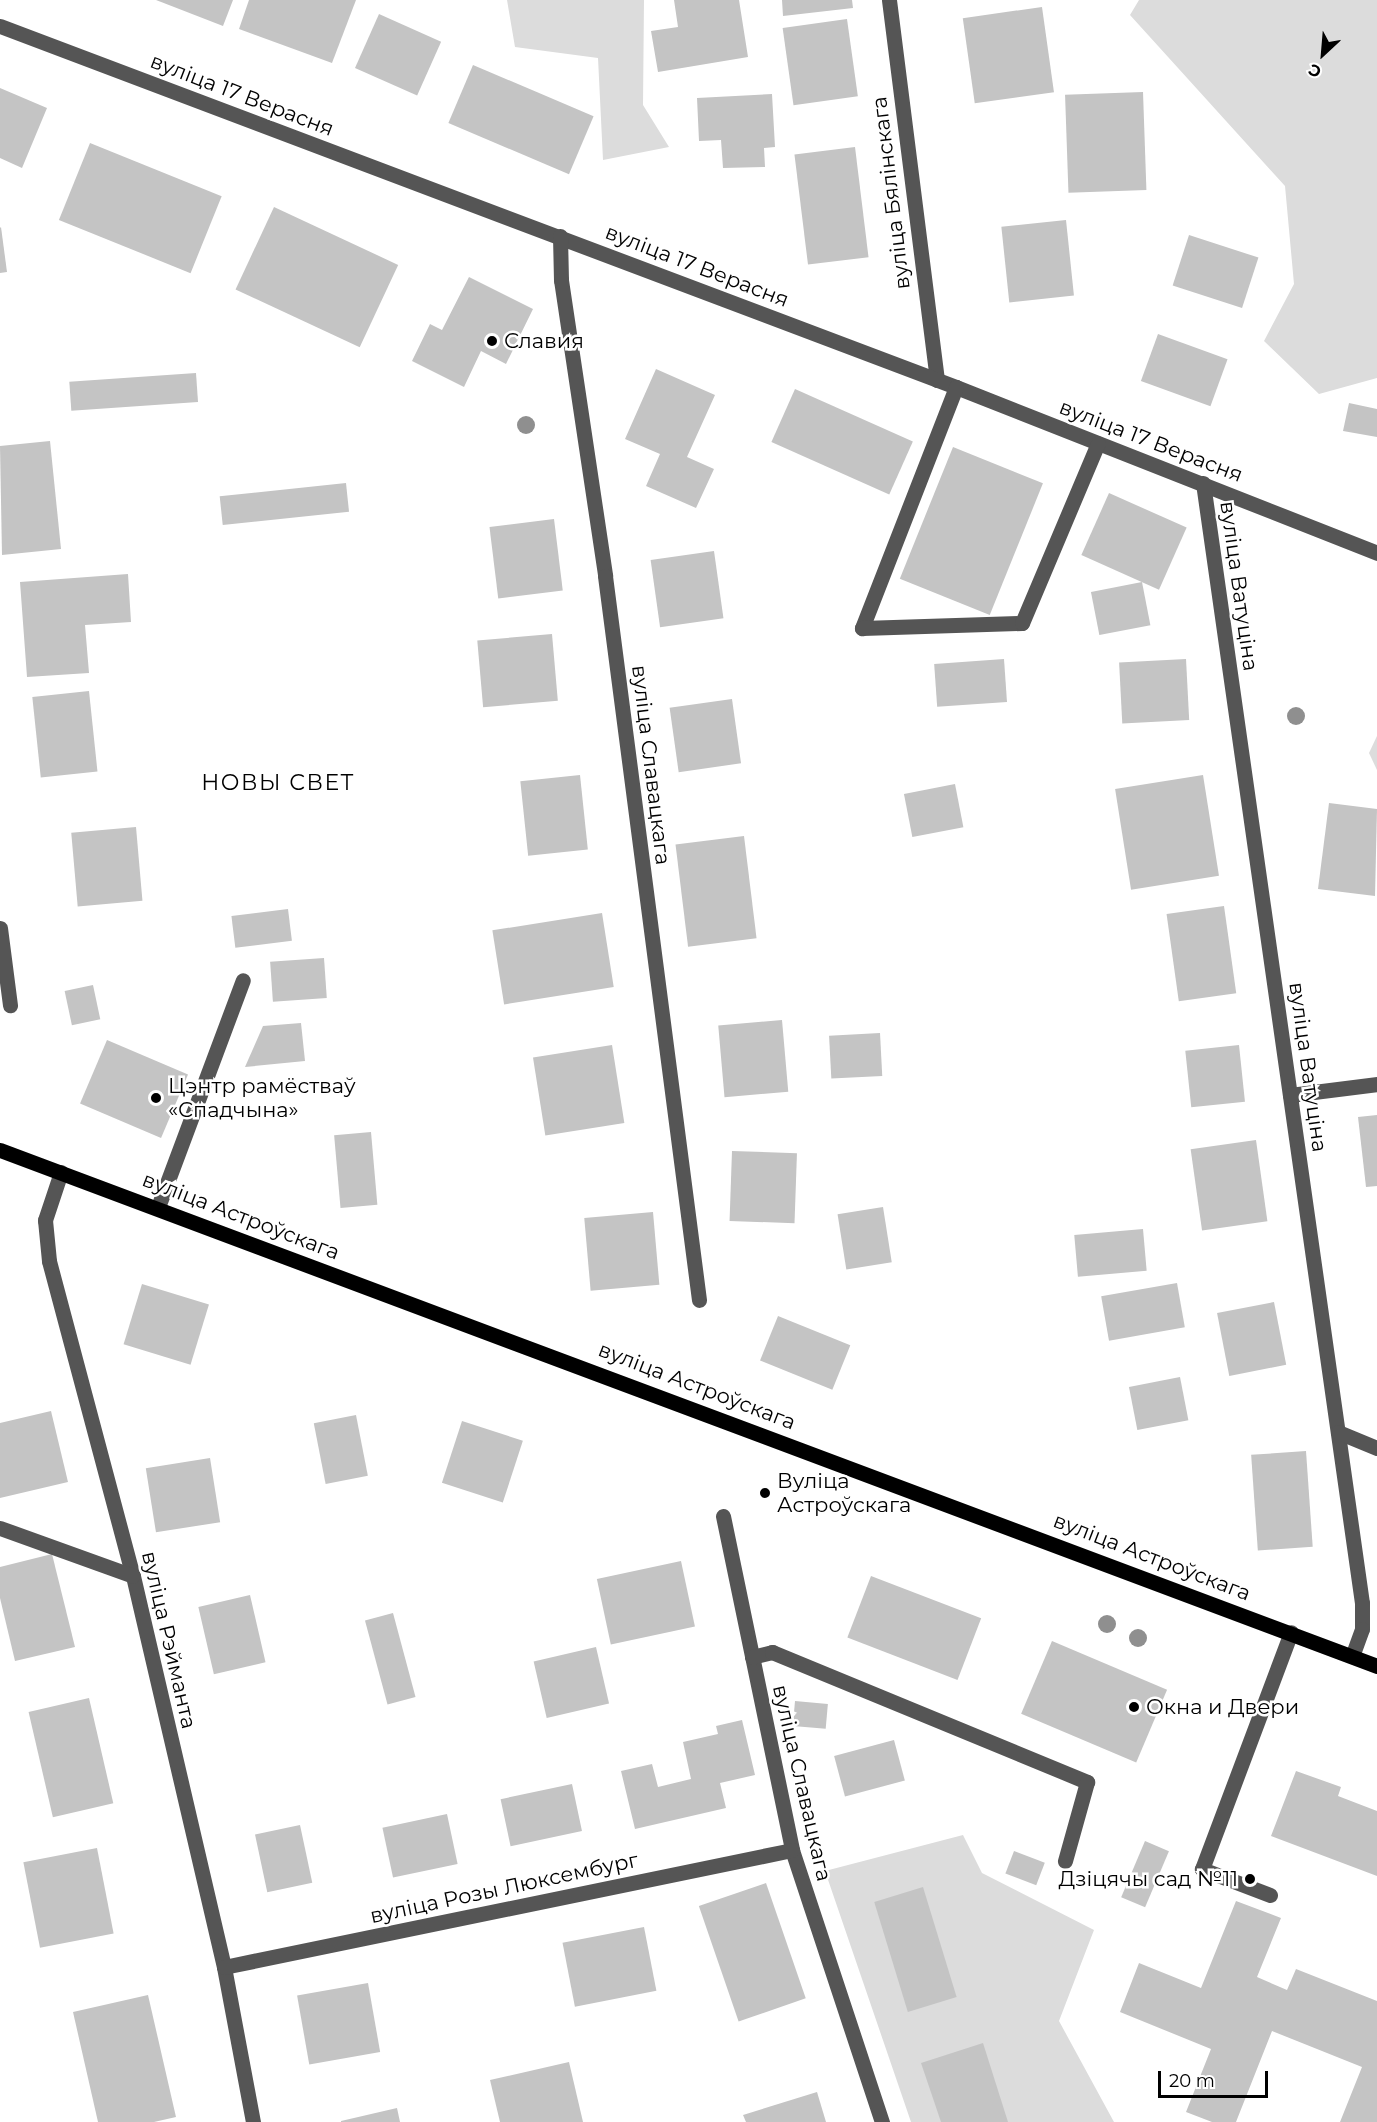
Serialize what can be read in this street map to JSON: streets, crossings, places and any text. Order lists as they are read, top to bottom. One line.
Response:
{"streets":{"main road":["вуліца Астроўскага"],"street":["вуліца 17 Верасня","вуліца Бялінскага","вуліца Ватуціна","вуліца Славацкага","вуліца Рэйманта","вуліца Розы Люксембург"]},"crossings":[["вуліца 17 Верасня","вуліца Бялінскага"],["вуліца 17 Верасня","вуліца Ватуціна"],["вуліца 17 Верасня","вуліца Славацкага"],["вуліца Ватуціна","вуліца Астроўскага"],["вуліца Славацкага","вуліца Розы Люксембург"],["вуліца Астроўскага","вуліца Рэйманта"],["вуліца Рэйманта","вуліца Розы Люксембург"]],"districts":["НОВЫ СВЕТ"],"places":["Славия","Цэнтр рамёстваў «Спадчына»","Вуліца Астроўскага","Окна и Двери","Дзіцячы сад №11"],"scale_bar":"20 m","north":"bottom left"}
